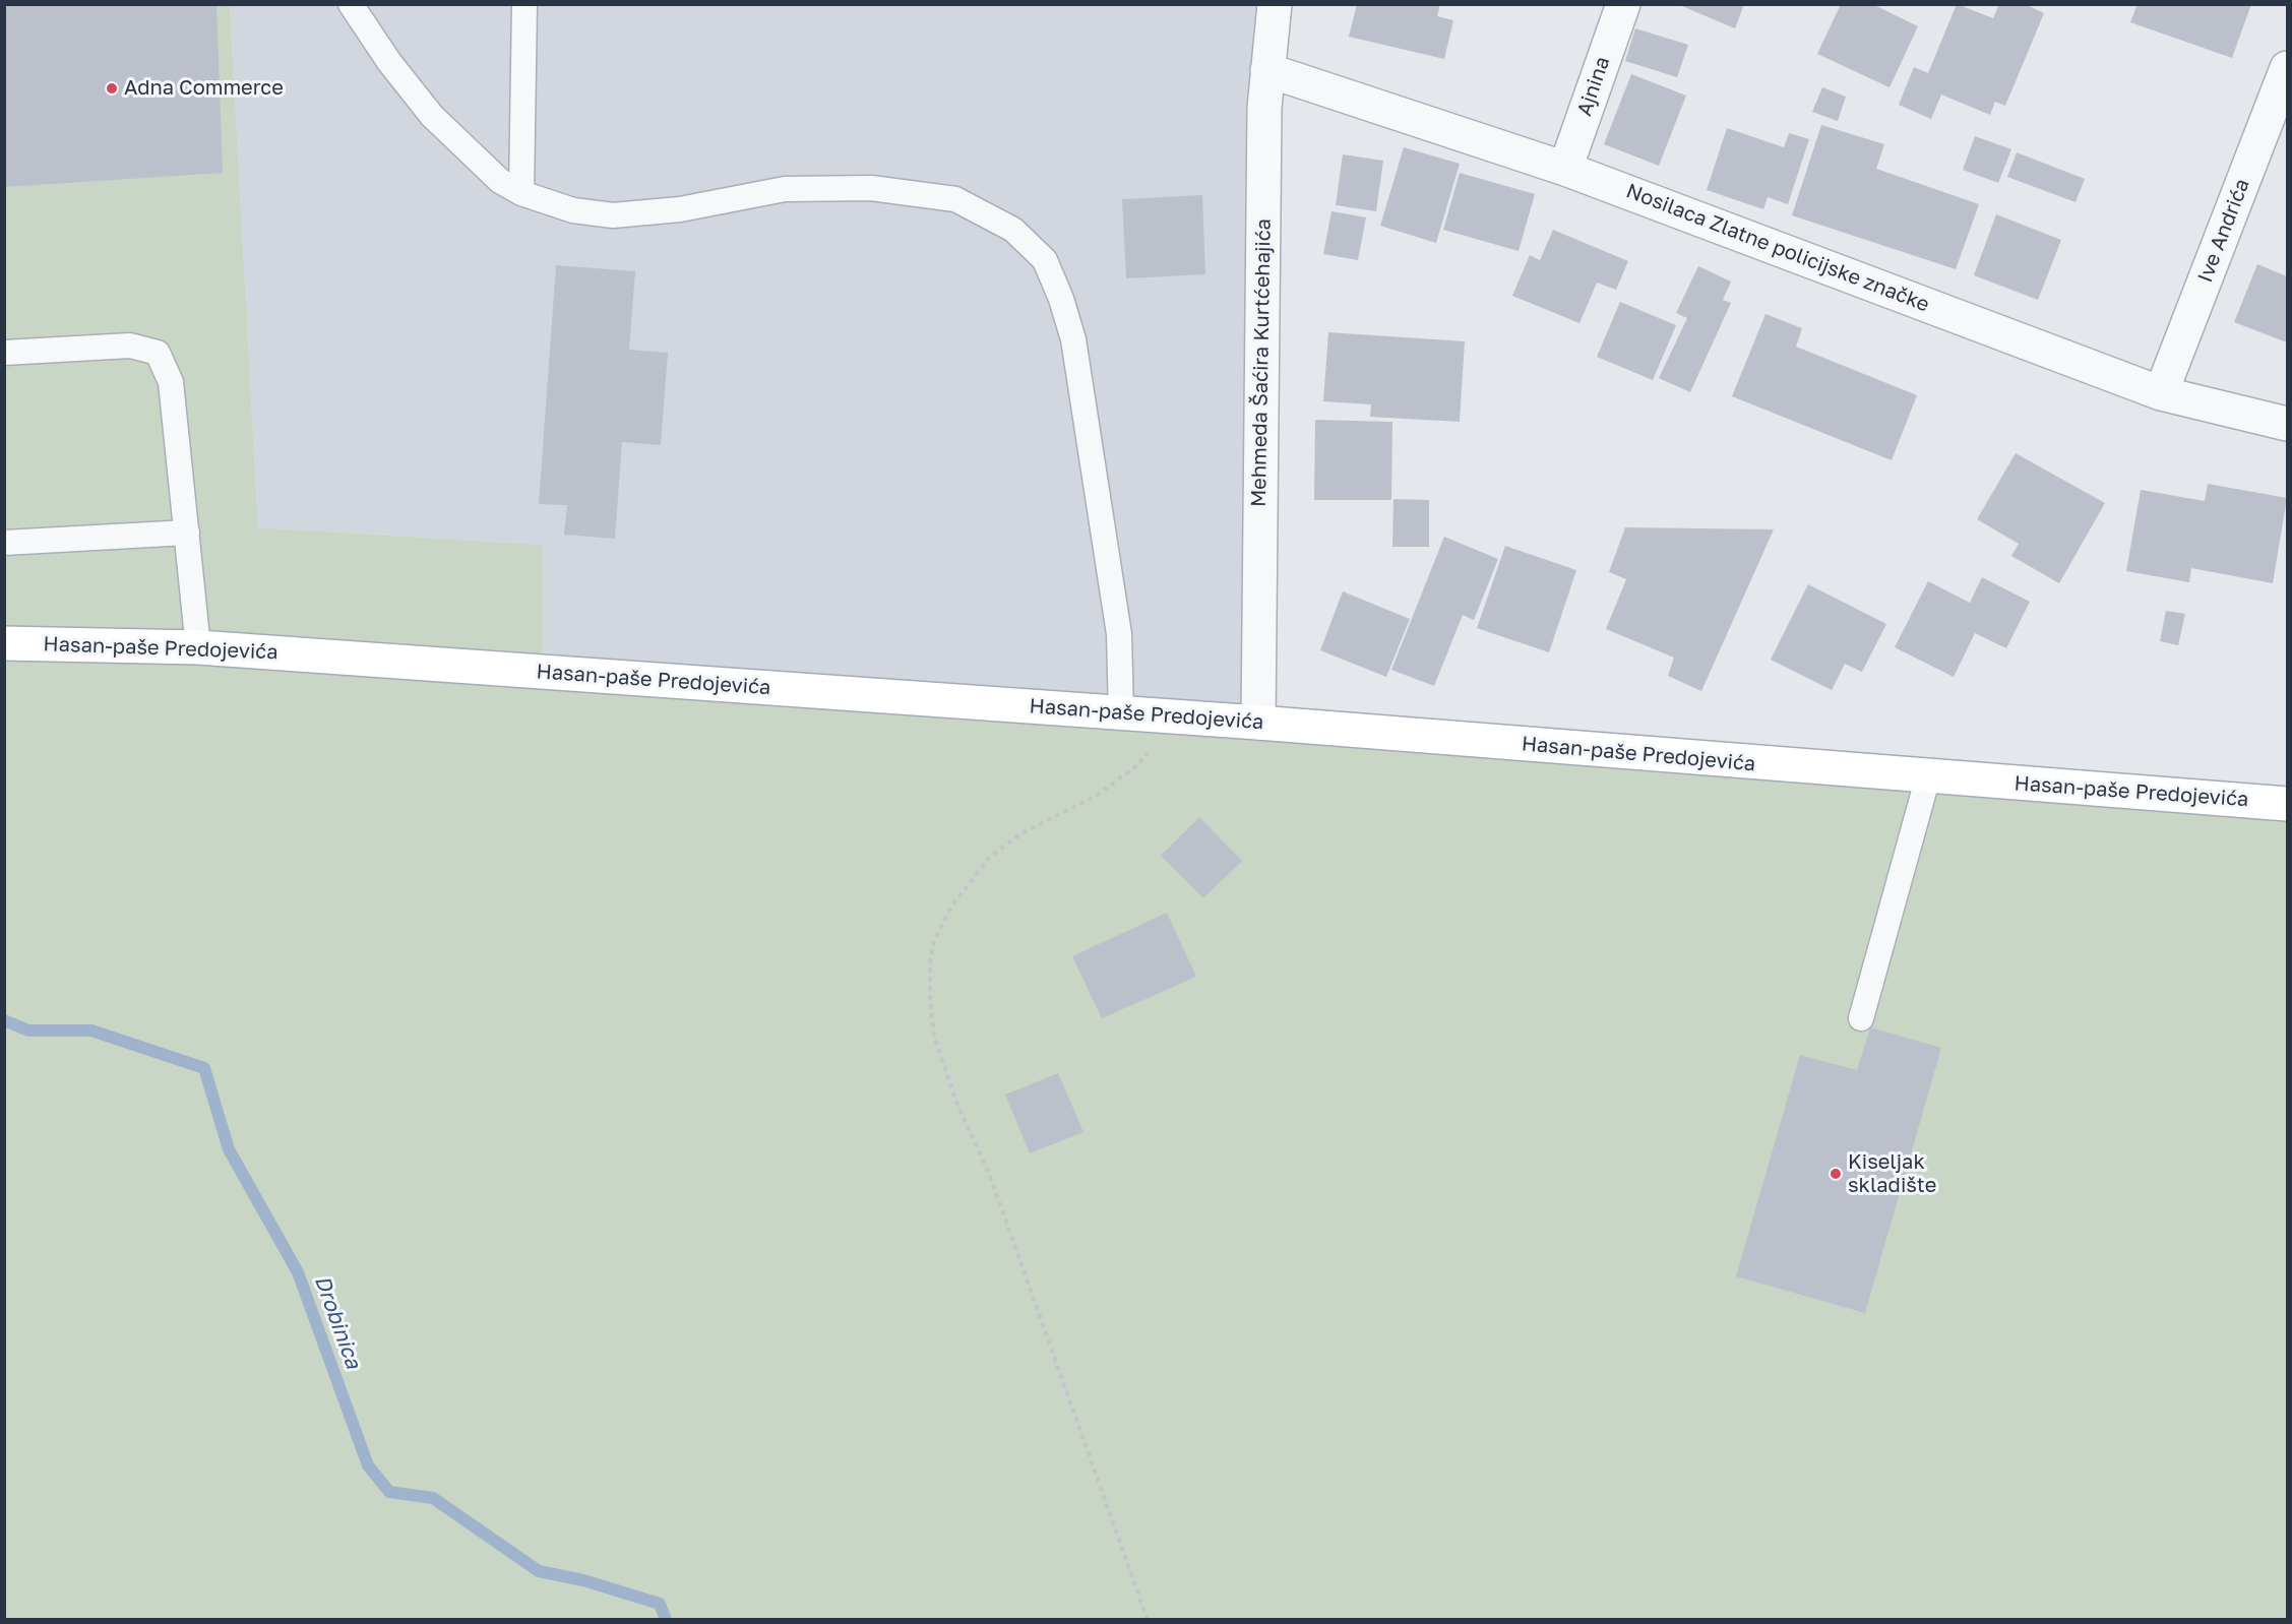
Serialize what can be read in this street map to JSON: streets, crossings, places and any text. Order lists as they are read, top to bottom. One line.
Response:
{"streets":{"main road":["Hasan-paše Predojevića"],"street":["Ajnina","Ive Andrića","Nosilaca Zlatne policijske značke","Mehmeda Šaćira Kurtćehajića"]},"crossings":[["Ajnina","Nosilaca Zlatne policijske značke"],["Ive Andrića","Nosilaca Zlatne policijske značke"],["Nosilaca Zlatne policijske značke","Mehmeda Šaćira Kurtćehajića"],["Mehmeda Šaćira Kurtćehajića","Hasan-paše Predojevića"]],"water":["Drobinica"],"places":["Adna Commerce","Kiseljak skladište"]}
